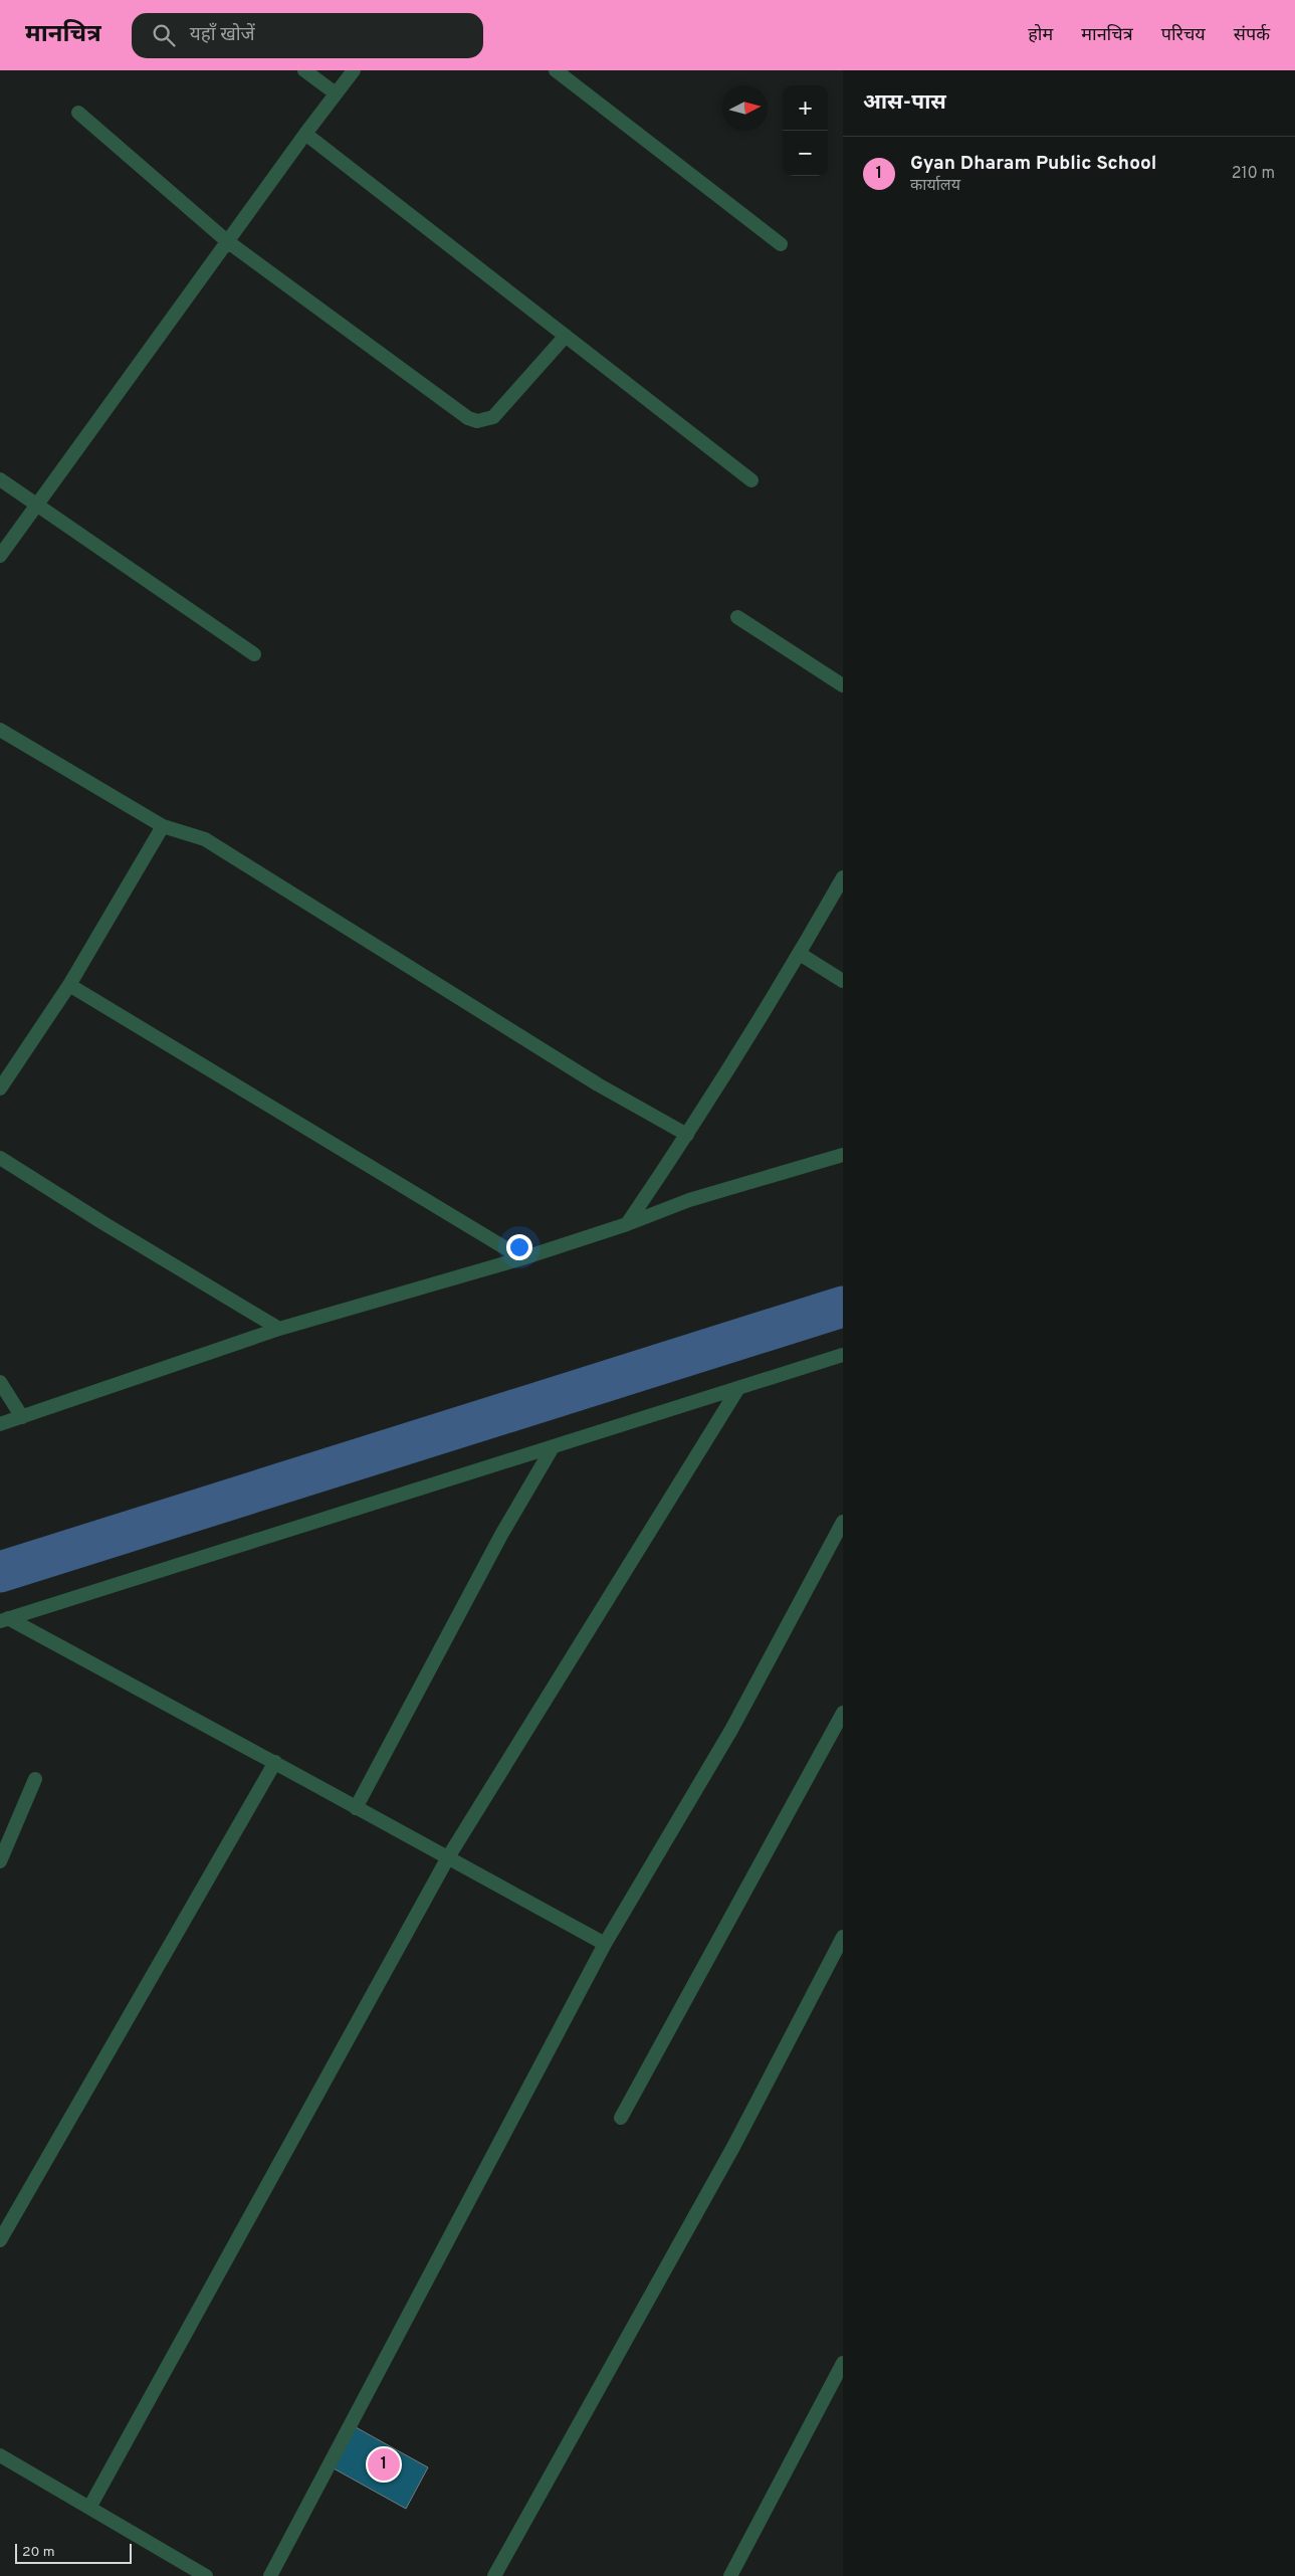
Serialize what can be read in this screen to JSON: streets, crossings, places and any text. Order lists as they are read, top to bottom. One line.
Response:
{"scale_bar":"20 m","north":"right","page":{"header":"मानचित्र","search":"यहाँ खोजें","nav":["होम","मानचित्र","परिचय","संपर्क"],"heading":"आस-पास","map_buttons":["+","−"],"list":[{"mark":"1","name":"Gyan Dharam Public School","note":"कार्यालय","value":"210 m"}],"pins":"1","scale":"20 m"}}
